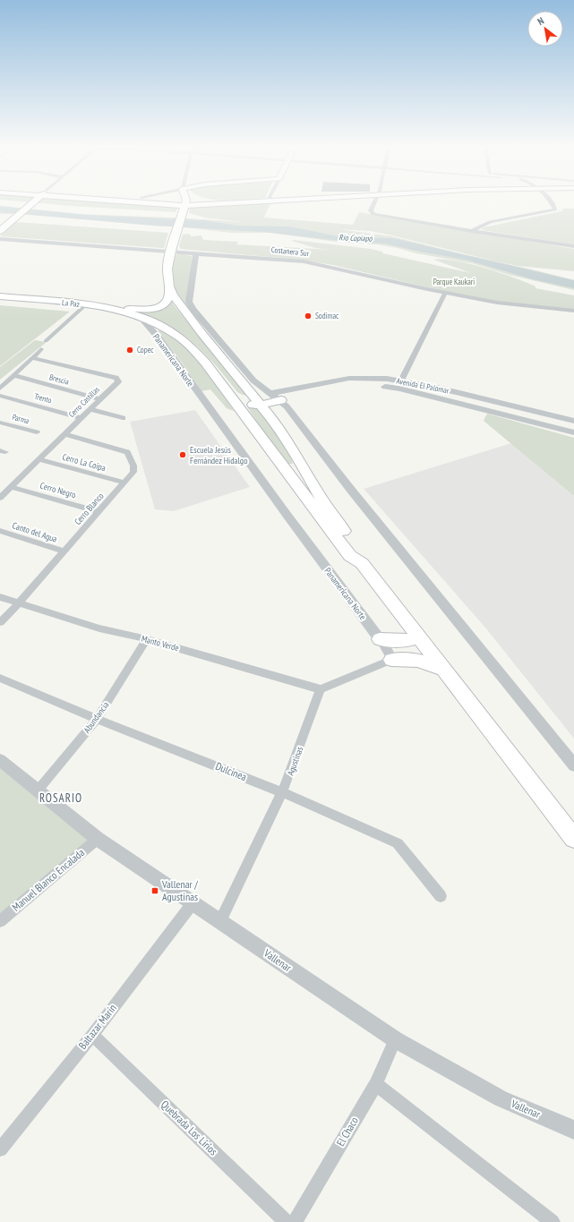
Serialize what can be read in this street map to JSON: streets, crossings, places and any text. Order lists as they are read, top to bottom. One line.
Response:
{"streets":{"highway":["La Paz","Panamericana Norte"],"street":["Costanera Sur","Brescia","Avenida El Palomar","Trento","Cerro Castillas","Parma","Cerro La Coipa","Cerro Negro","Cerro Blanco","Canto del Agua","Manto Verde","Abundancia","Agustinas","Dulcinea","Manuel Blanco Encalada","Vallenar","Baltazar Marín","Quebrada Los Lirios","El Chaco"]},"crossings":[["Costanera Sur","Panamericana Norte"],["La Paz","Panamericana Norte"],["Brescia","Cerro Castillas"],["Trento","Cerro Castillas"],["Cerro Castillas","Cerro La Coipa"],["Cerro Castillas","Cerro Negro"],["Cerro Castillas","Cerro Blanco"],["Cerro La Coipa","Cerro Blanco"],["Cerro Negro","Cerro Blanco"],["Cerro Blanco","Canto del Agua"],["Cerro Blanco","Manto Verde"],["Manto Verde","Abundancia"],["Manto Verde","Agustinas"],["Abundancia","Dulcinea"],["Abundancia","Vallenar"],["Agustinas","Dulcinea"],["Agustinas","Vallenar"],["Manuel Blanco Encalada","Vallenar"],["Vallenar","Baltazar Marín"],["Vallenar","El Chaco"],["Baltazar Marín","Quebrada Los Lirios"]],"districts":["ROSARIO"],"water":["Río Copiapó"],"parks":["Parque Kaukari"],"places":{"other":["Sodimac","Copec","Escuela Jesús Fernández Hidalgo"],"transit":["Vallenar / Agustinas"]},"north":"top left"}
